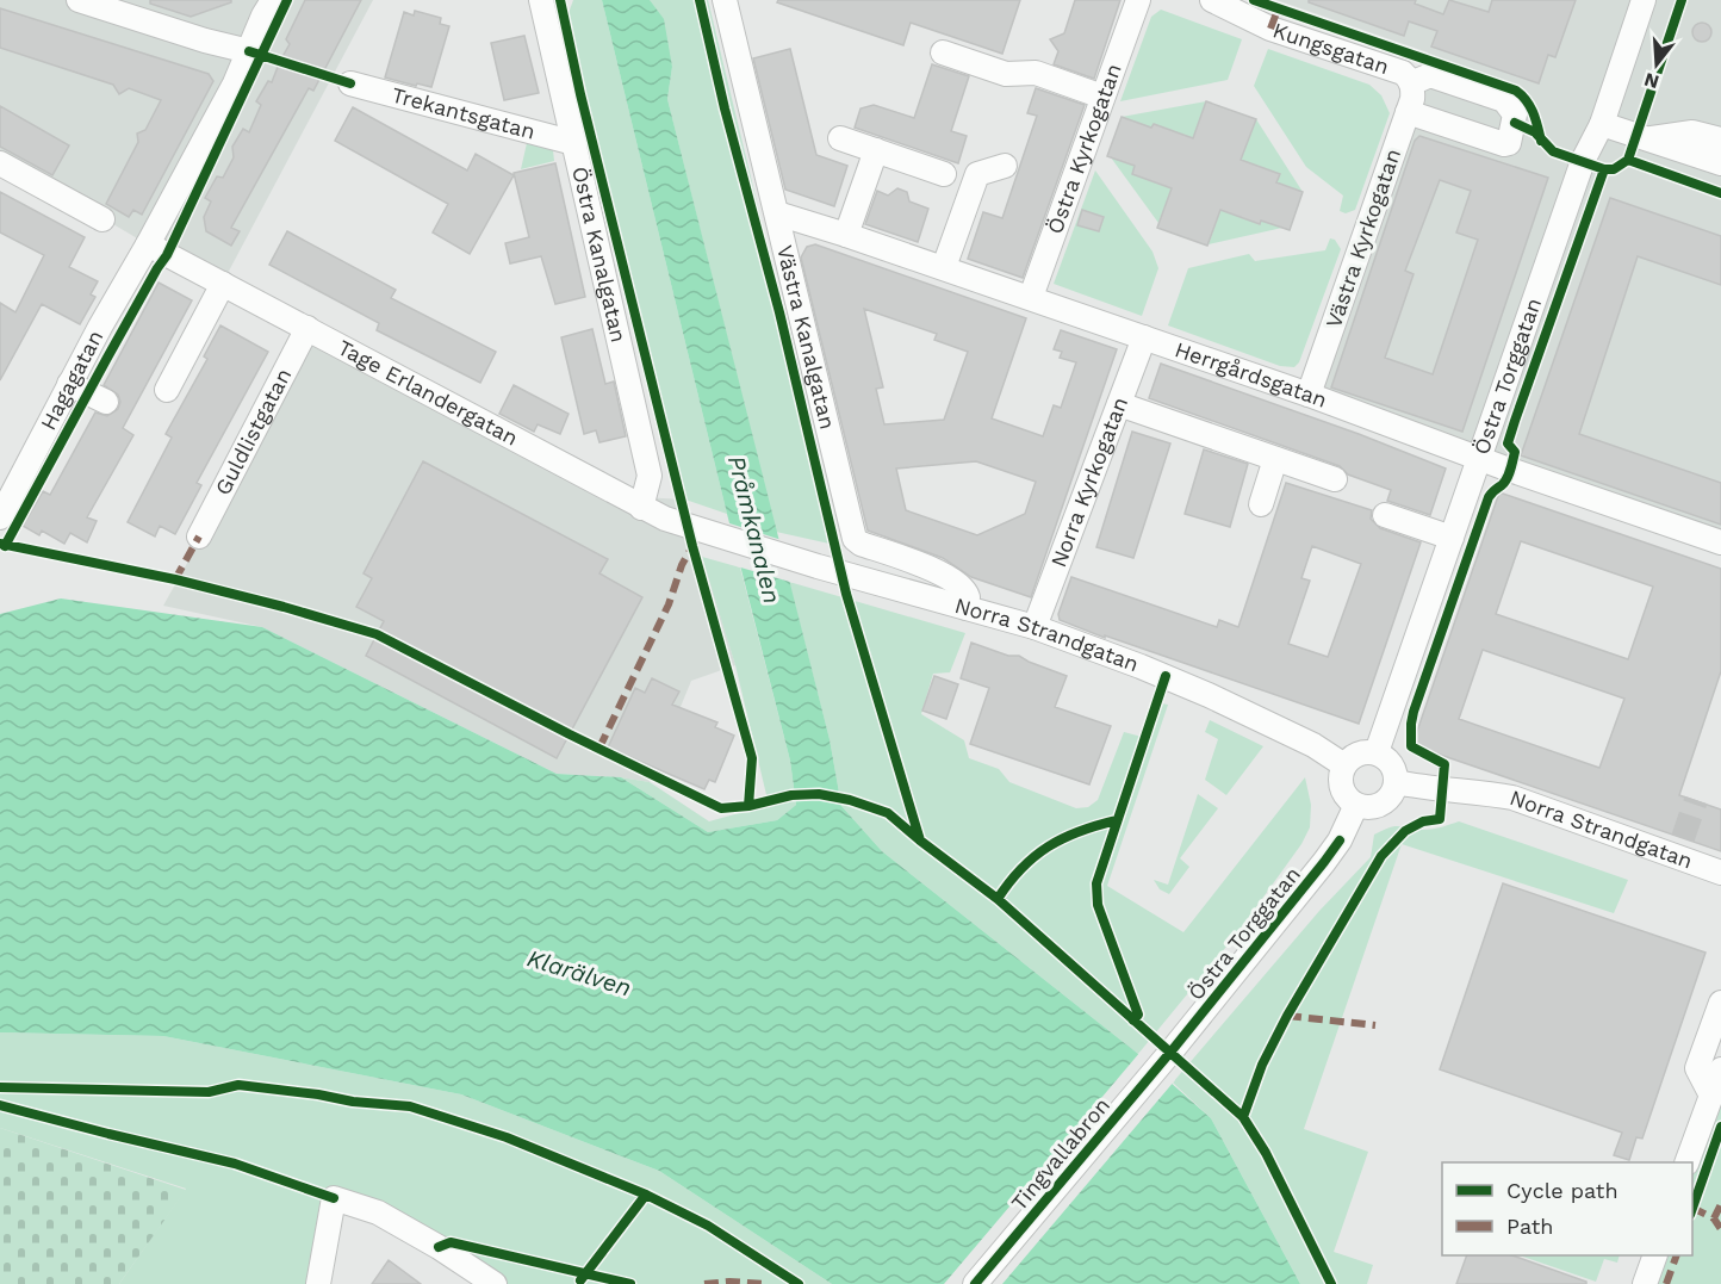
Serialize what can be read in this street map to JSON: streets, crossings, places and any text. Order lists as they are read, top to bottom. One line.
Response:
{"streets":{"street":["Kungsgatan","Trekantsgatan","Östra Kyrkogatan","Västra Kyrkogatan","Östra Kanalgatan","Västra Kanalgatan","Herrgårdsgatan","Östra Torggatan","Hagagatan","Tage Erlandergatan","Guldlistgatan","Norra Kyrkogatan","Norra Strandgatan","Tingvallabron"]},"crossings":[["Kungsgatan","Västra Kyrkogatan"],["Trekantsgatan","Östra Kanalgatan"],["Östra Kyrkogatan","Herrgårdsgatan"],["Västra Kyrkogatan","Herrgårdsgatan"],["Östra Kanalgatan","Tage Erlandergatan"],["Västra Kanalgatan","Herrgårdsgatan"],["Västra Kanalgatan","Norra Strandgatan"],["Herrgårdsgatan","Östra Torggatan"],["Herrgårdsgatan","Norra Kyrkogatan"],["Östra Torggatan","Norra Strandgatan"],["Östra Torggatan","Tingvallabron"],["Hagagatan","Tage Erlandergatan"],["Tage Erlandergatan","Guldlistgatan"],["Tage Erlandergatan","Norra Strandgatan"],["Norra Kyrkogatan","Norra Strandgatan"]],"water":["Pråmkanalen","Klarälven"],"legend":["Cycle path","Path"],"north":"bottom"}
